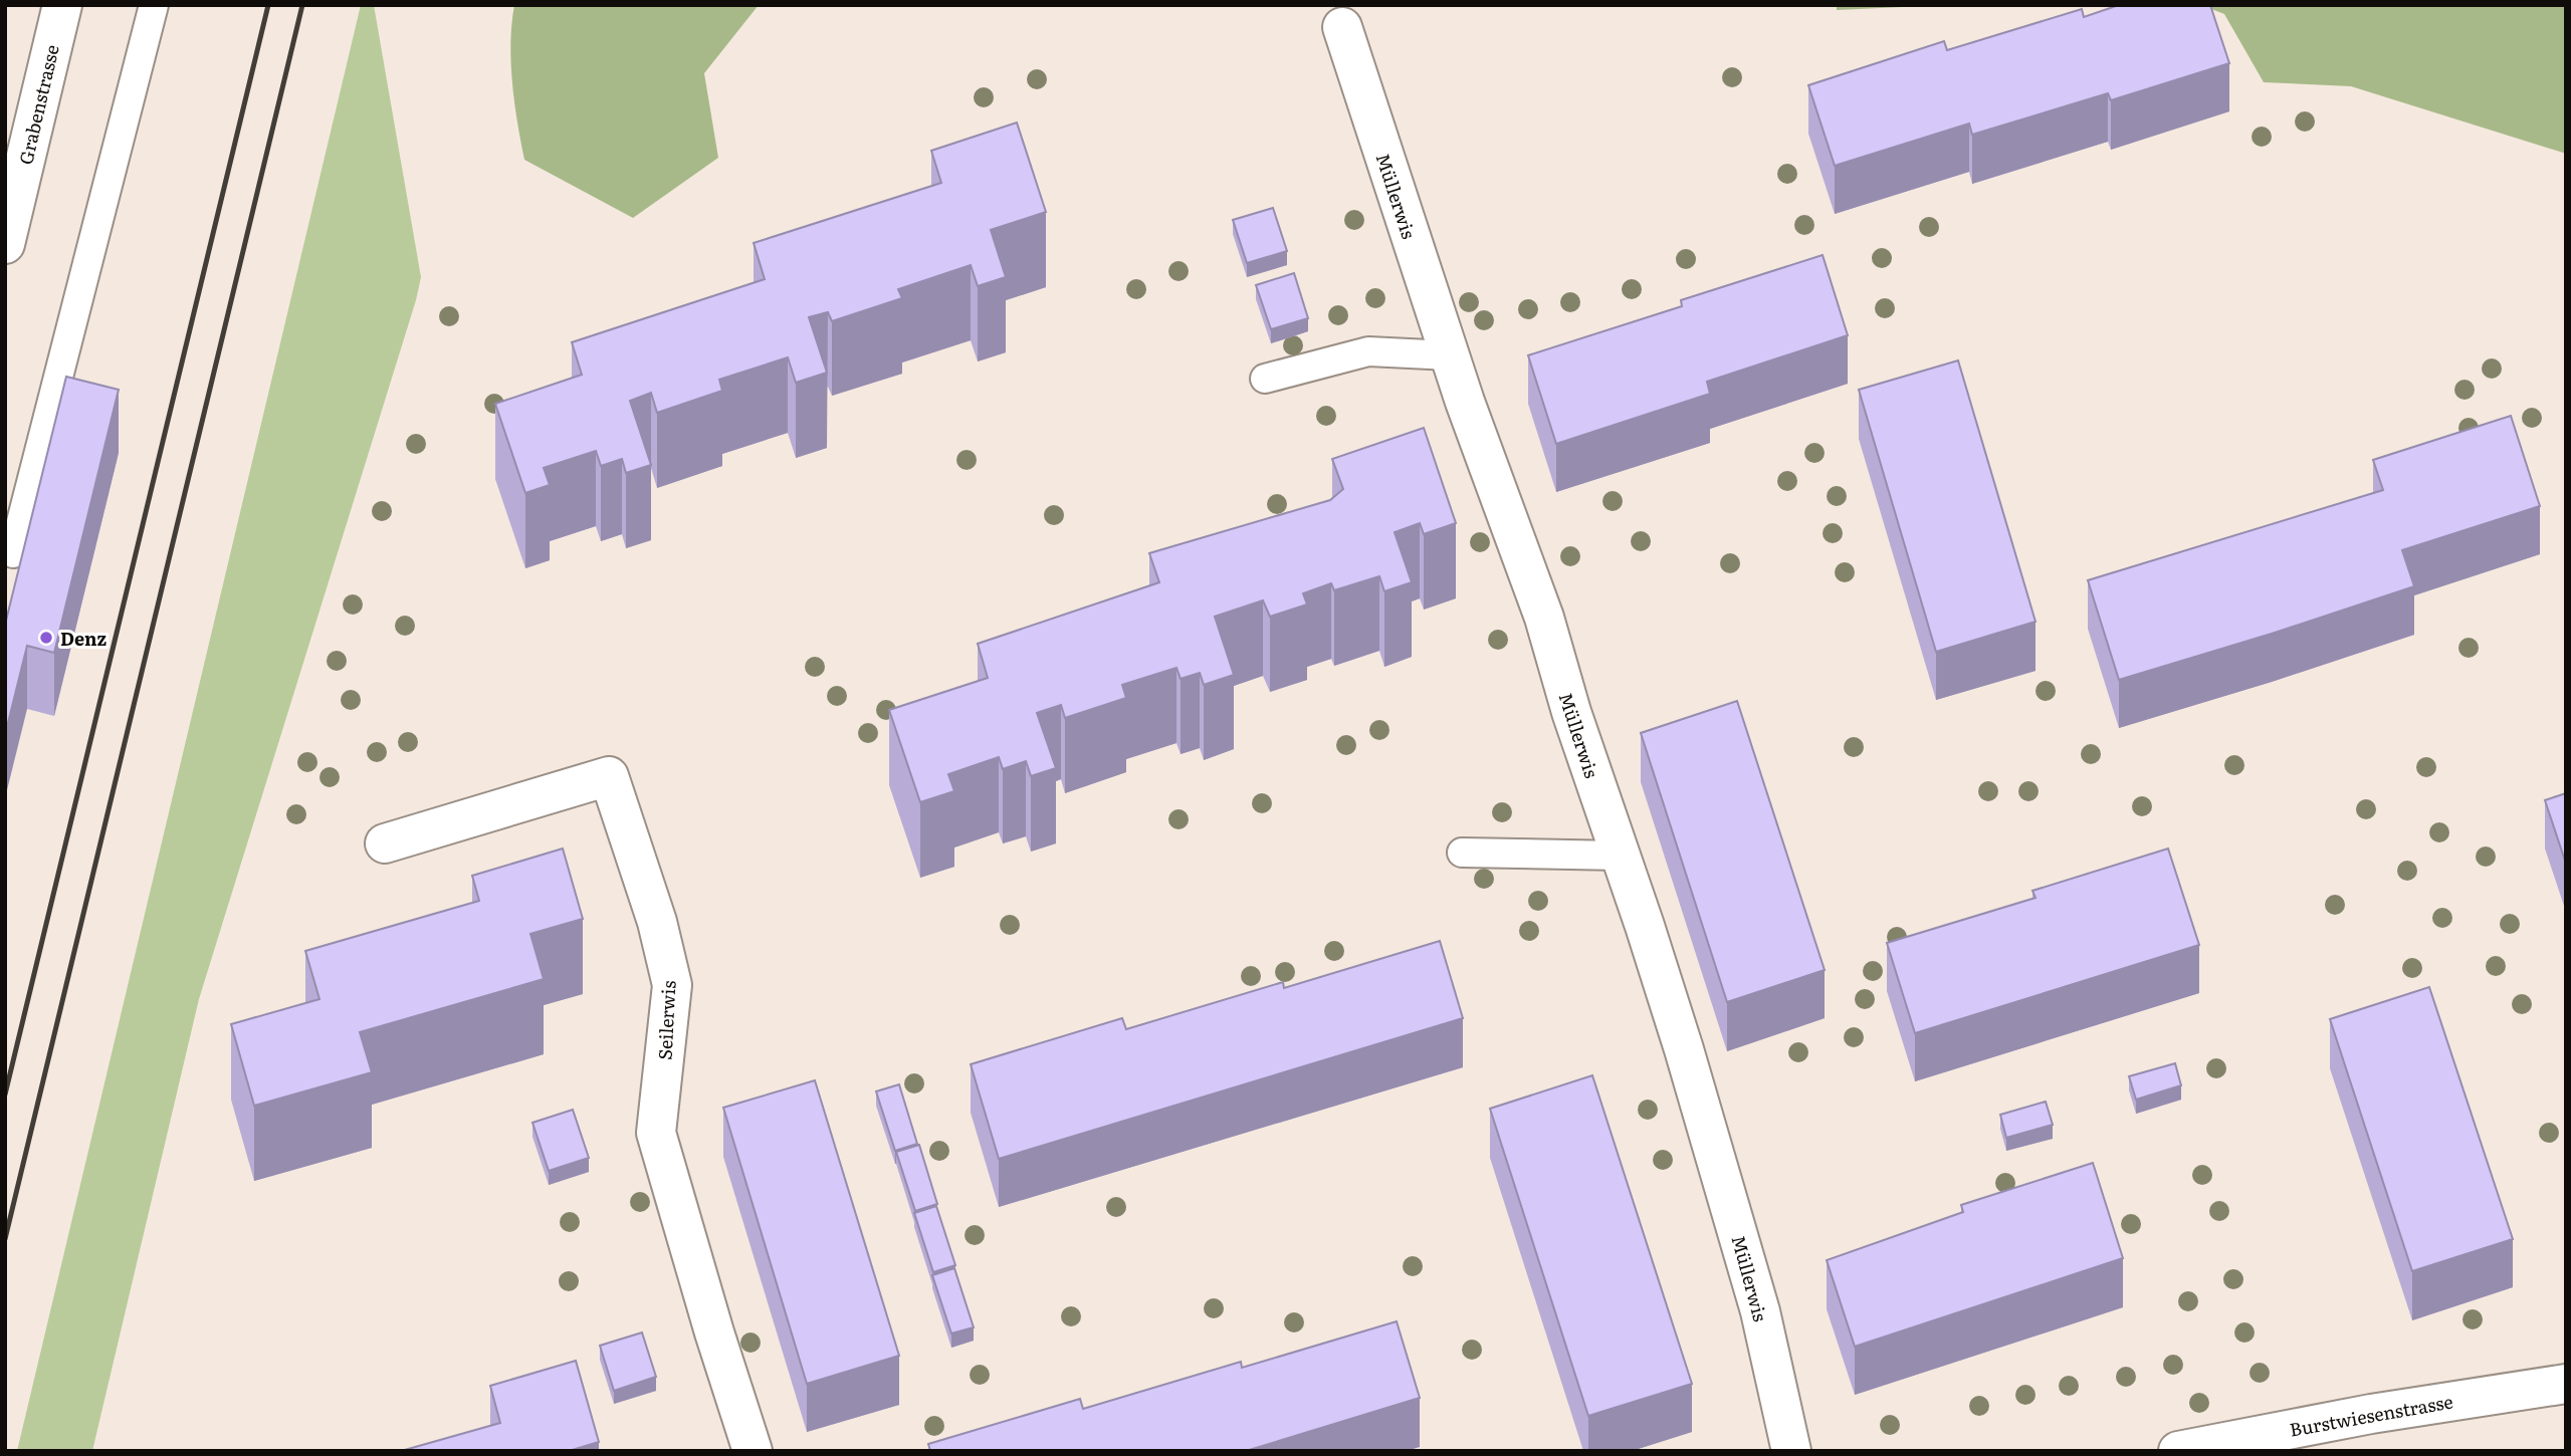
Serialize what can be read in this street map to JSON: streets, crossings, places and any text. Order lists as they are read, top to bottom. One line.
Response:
{"streets":{"street":["Grabenstrasse","Müllerwis","Seilerwis","Burstwiesenstrasse"]},"places":["Denz"]}
